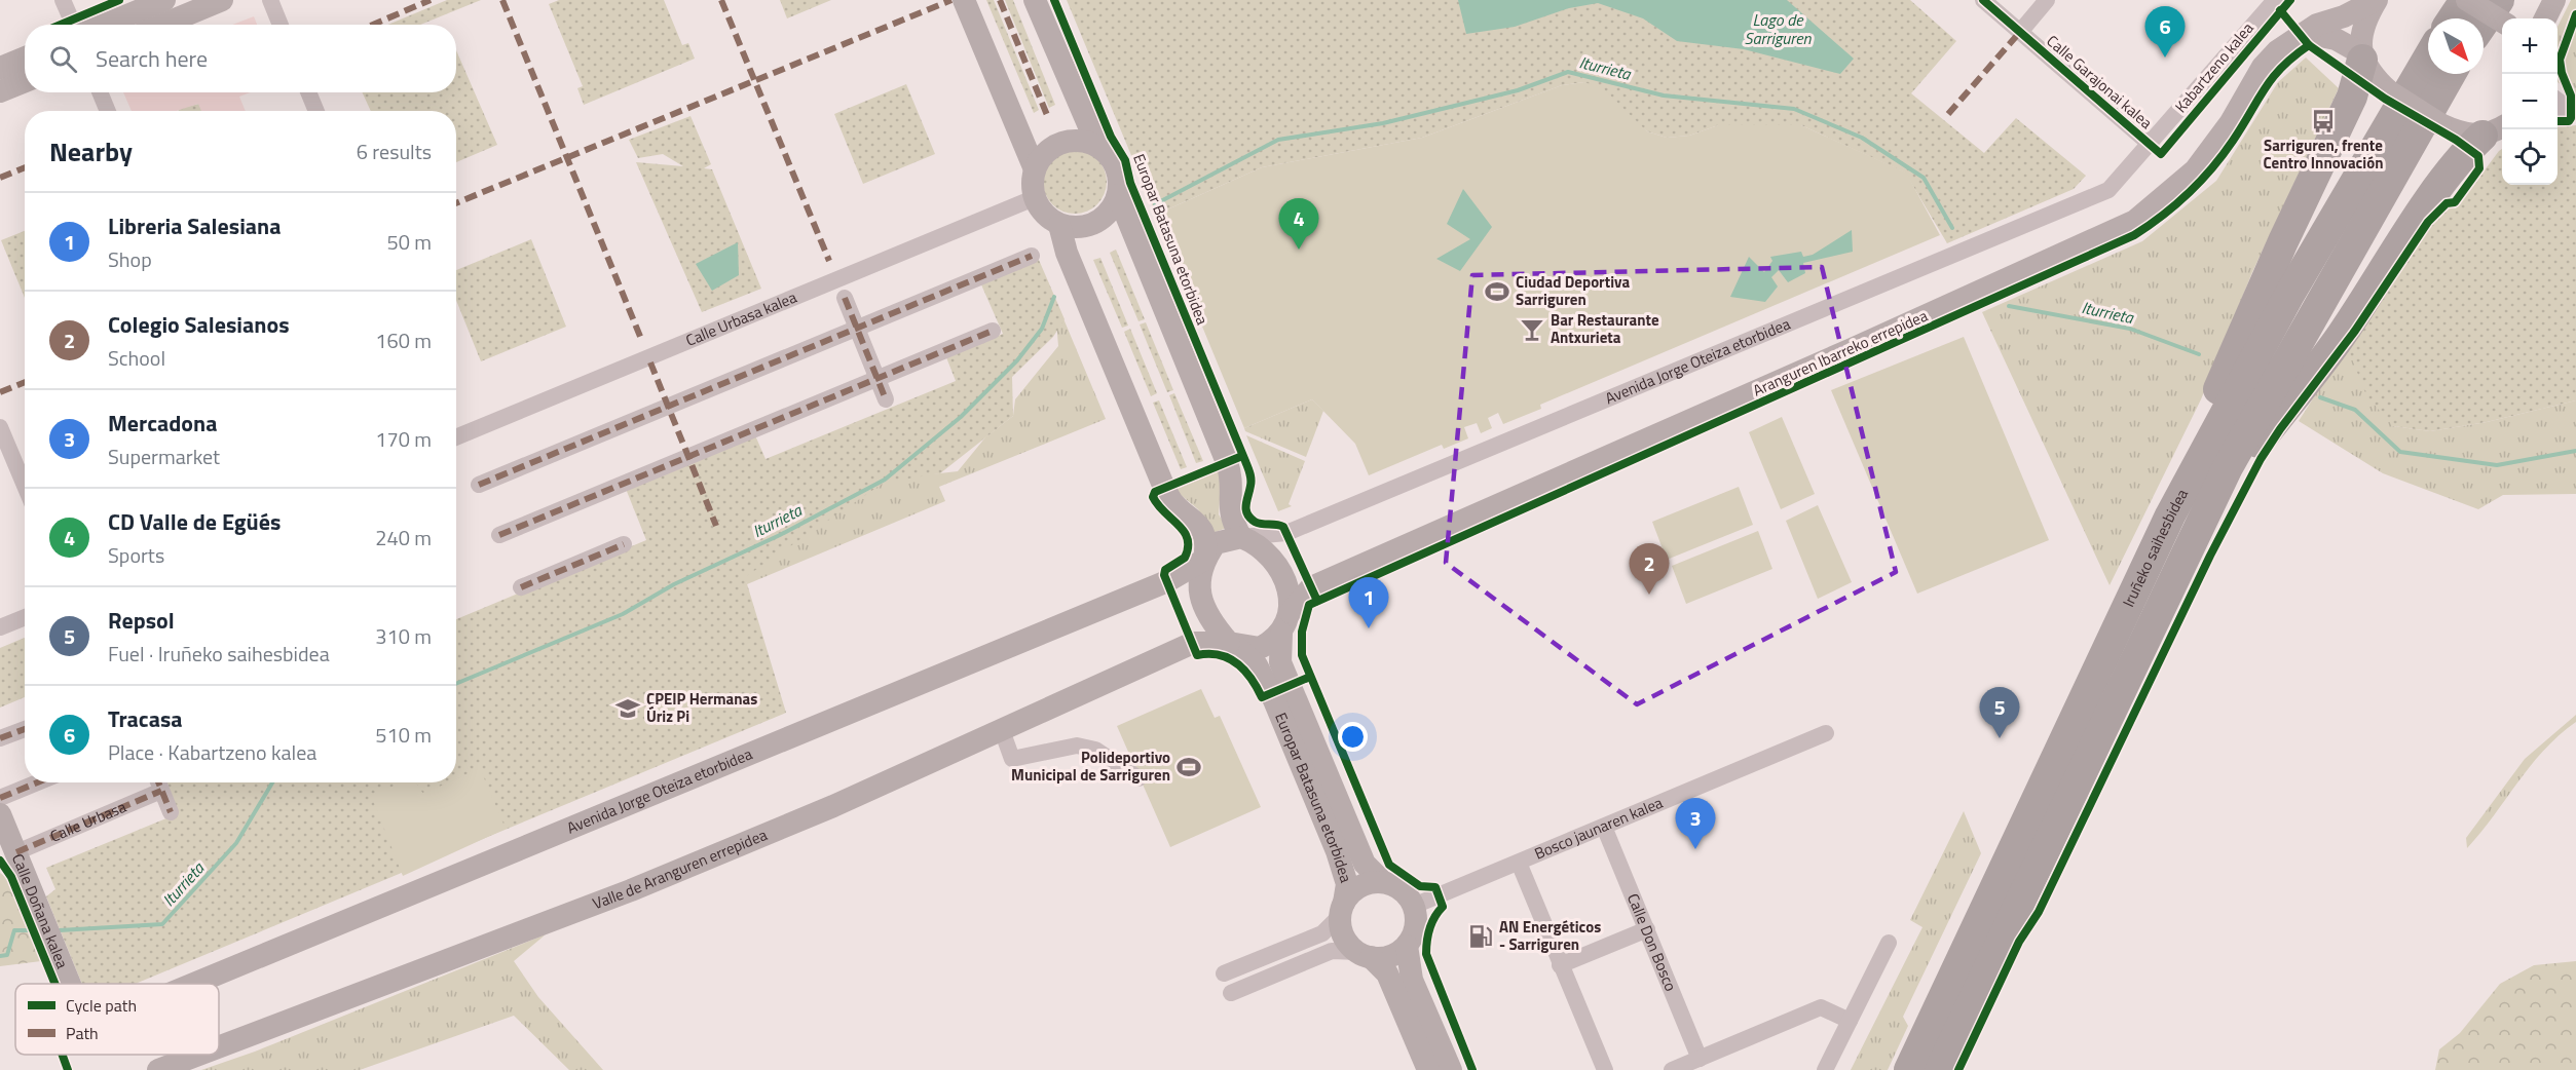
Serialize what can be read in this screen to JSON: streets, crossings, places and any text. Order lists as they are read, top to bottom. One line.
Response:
{"streets":{"highway":["Iruñeko saihesbidea"],"street":["Kabartzeno kalea","Calle Garajonai kalea","Europar Batasuna etorbidea","Calle Urbasa kalea","Aranguren Ibarreko errepidea","Avenida Jorge Oteiza etorbidea","Calle Urbasa","Bosco jaunaren kalea","Valle de Aranguren errepidea","Calle Doñana kalea","Calle Don Bosco"]},"crossings":[["Kabartzeno kalea","Calle Garajonai kalea"],["Kabartzeno kalea","Avenida Jorge Oteiza etorbidea"],["Europar Batasuna etorbidea","Calle Urbasa kalea"],["Europar Batasuna etorbidea","Avenida Jorge Oteiza etorbidea"],["Europar Batasuna etorbidea","Bosco jaunaren kalea"],["Calle Urbasa","Calle Doñana kalea"],["Bosco jaunaren kalea","Calle Don Bosco"]],"water":["Lago de Sarriguren","Iturrieta"],"places":{"bus stop":["Sarriguren, frente Centro Innovación"],"sports":["Ciudad Deportiva Sarriguren","Polideportivo Municipal de Sarriguren"],"bar":["Bar Restaurante Antxurieta"],"school or university":["CPEIP Hermanas Úriz Pi"],"fuel station":["AN Energéticos - Sarriguren"]},"legend":["Cycle path","Path"],"north":"bottom right","page":{"pins":["6","4","2","1","5","3"],"map_buttons":["+","−"],"search":"Search here","heading":["Nearby","6 results"],"list":[{"mark":"1","name":"Libreria Salesiana","note":"Shop","value":"50 m"},{"mark":"2","name":"Colegio Salesianos","note":"School","value":"160 m"},{"mark":"3","name":"Mercadona","note":"Supermarket","value":"170 m"},{"mark":"4","name":"CD Valle de Egüés","note":"Sports","value":"240 m"},{"mark":"5","name":"Repsol","note":"Fuel · Iruñeko saihesbidea","value":"310 m"},{"mark":"6","name":"Tracasa","note":"Place · Kabartzeno kalea","value":"510 m"}]}}
